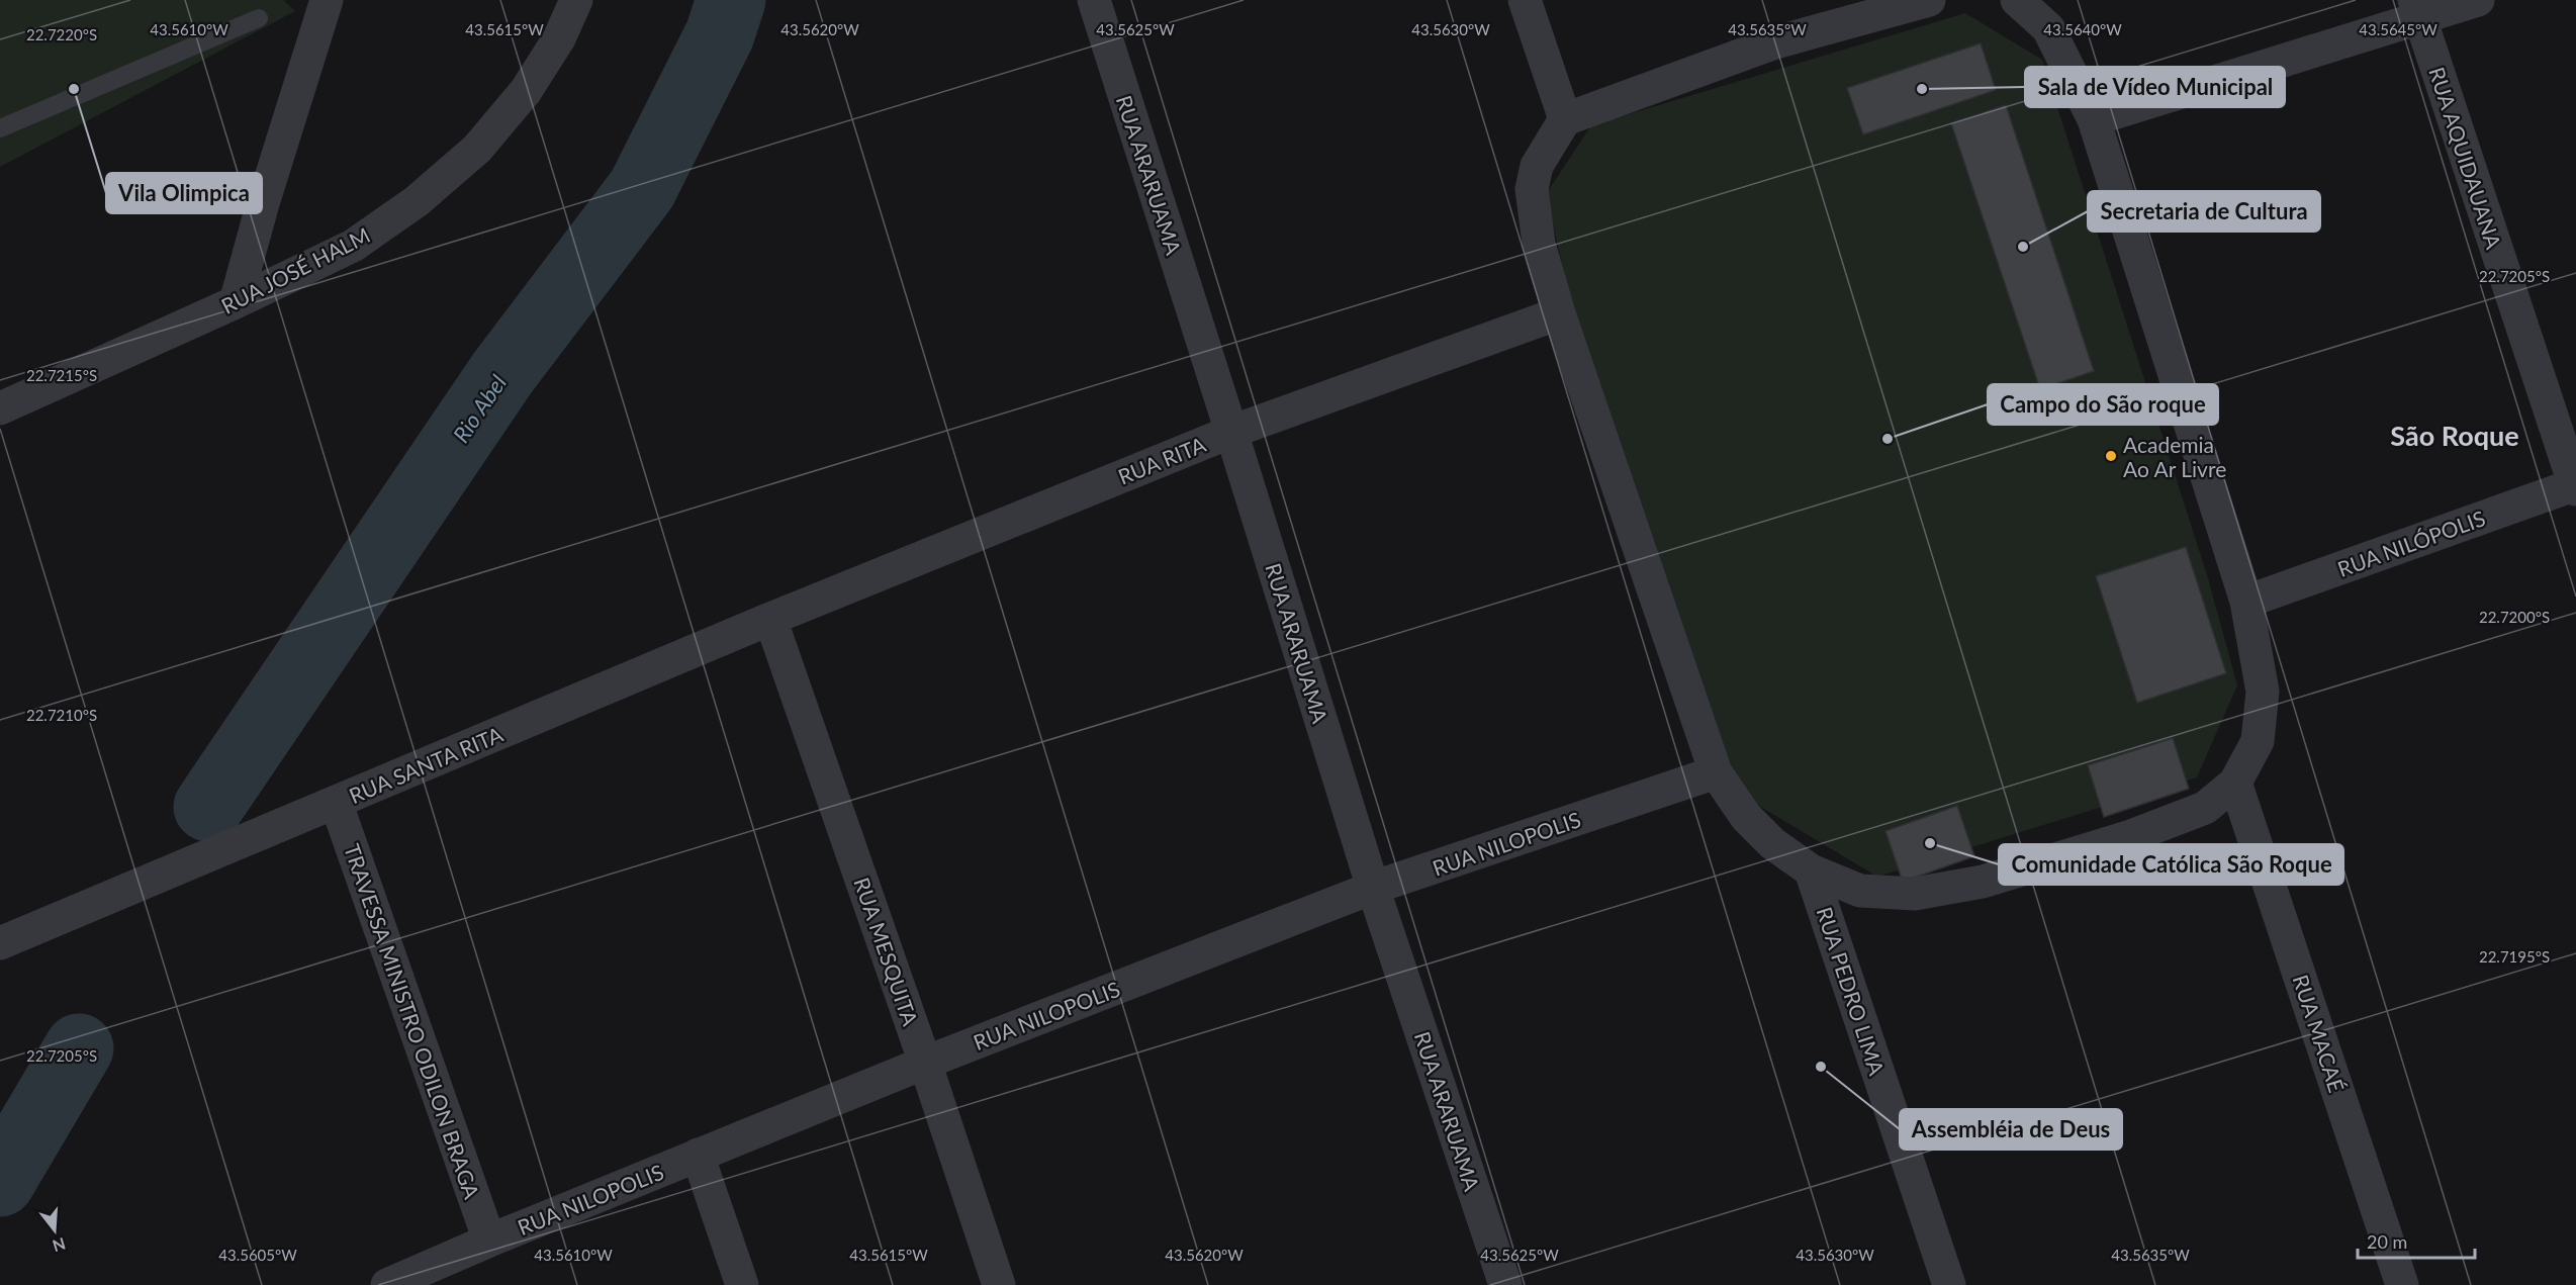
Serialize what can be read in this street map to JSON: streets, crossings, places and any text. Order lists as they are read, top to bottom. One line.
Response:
{"streets":{"street":["RUA AQUIDAUANA","RUA ARARUAMA","RUA JOSÉ HALM","RUA RITA","RUA NILÓPOLIS","RUA SANTA RITA","RUA NILOPOLIS","RUA MESQUITA","RUA PEDRO LIMA","TRAVESSA MINISTRO ODILON BRAGA","RUA MACAÉ"]},"crossings":[["RUA AQUIDAUANA","RUA NILÓPOLIS"],["RUA ARARUAMA","RUA RITA"],["RUA ARARUAMA","RUA NILOPOLIS"],["RUA RITA","RUA SANTA RITA"],["RUA RITA","RUA MESQUITA"],["RUA SANTA RITA","RUA MESQUITA"],["RUA SANTA RITA","TRAVESSA MINISTRO ODILON BRAGA"],["RUA NILOPOLIS","RUA MESQUITA"],["RUA NILOPOLIS","TRAVESSA MINISTRO ODILON BRAGA"]],"districts":["São Roque"],"water":["Rio Abel"],"places":["Vila Olimpica","Sala de Vídeo Municipal","Secretaria de Cultura","Campo do São roque","Academia Ao Ar Livre","Comunidade Católica São Roque","Assembléia de Deus"],"scale_bar":"20 m","north":"bottom","coordinates":["43.5610°W","43.5615°W","43.5620°W","43.5625°W","43.5630°W","43.5635°W","43.5640°W","43.5645°W","22.7220°S","22.7205°S","22.7215°S","22.7200°S","22.7210°S","22.7195°S","43.5605°W"]}
